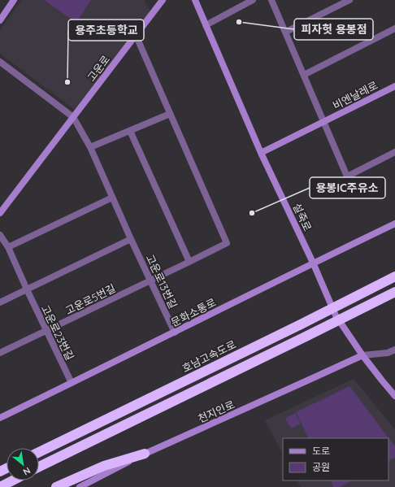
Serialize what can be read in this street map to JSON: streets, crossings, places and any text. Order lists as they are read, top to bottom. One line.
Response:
{"streets":{"highway":["호남고속도로"],"street":["고운로","비엔날레로","설죽로","고운로13번길","고운로5번길","문화소통로","고운로23번길","천지인로"]},"crossings":[["고운로","고운로13번길"],["고운로","고운로5번길"],["비엔날레로","설죽로"],["설죽로","문화소통로"],["설죽로","천지인로"],["고운로13번길","고운로5번길"],["고운로13번길","문화소통로"],["고운로5번길","고운로23번길"],["문화소통로","고운로23번길"]],"places":["피자헛 용봉점","용주초등학교","용봉IC주유소"],"legend":["도로","공원"],"north":"bottom right"}
